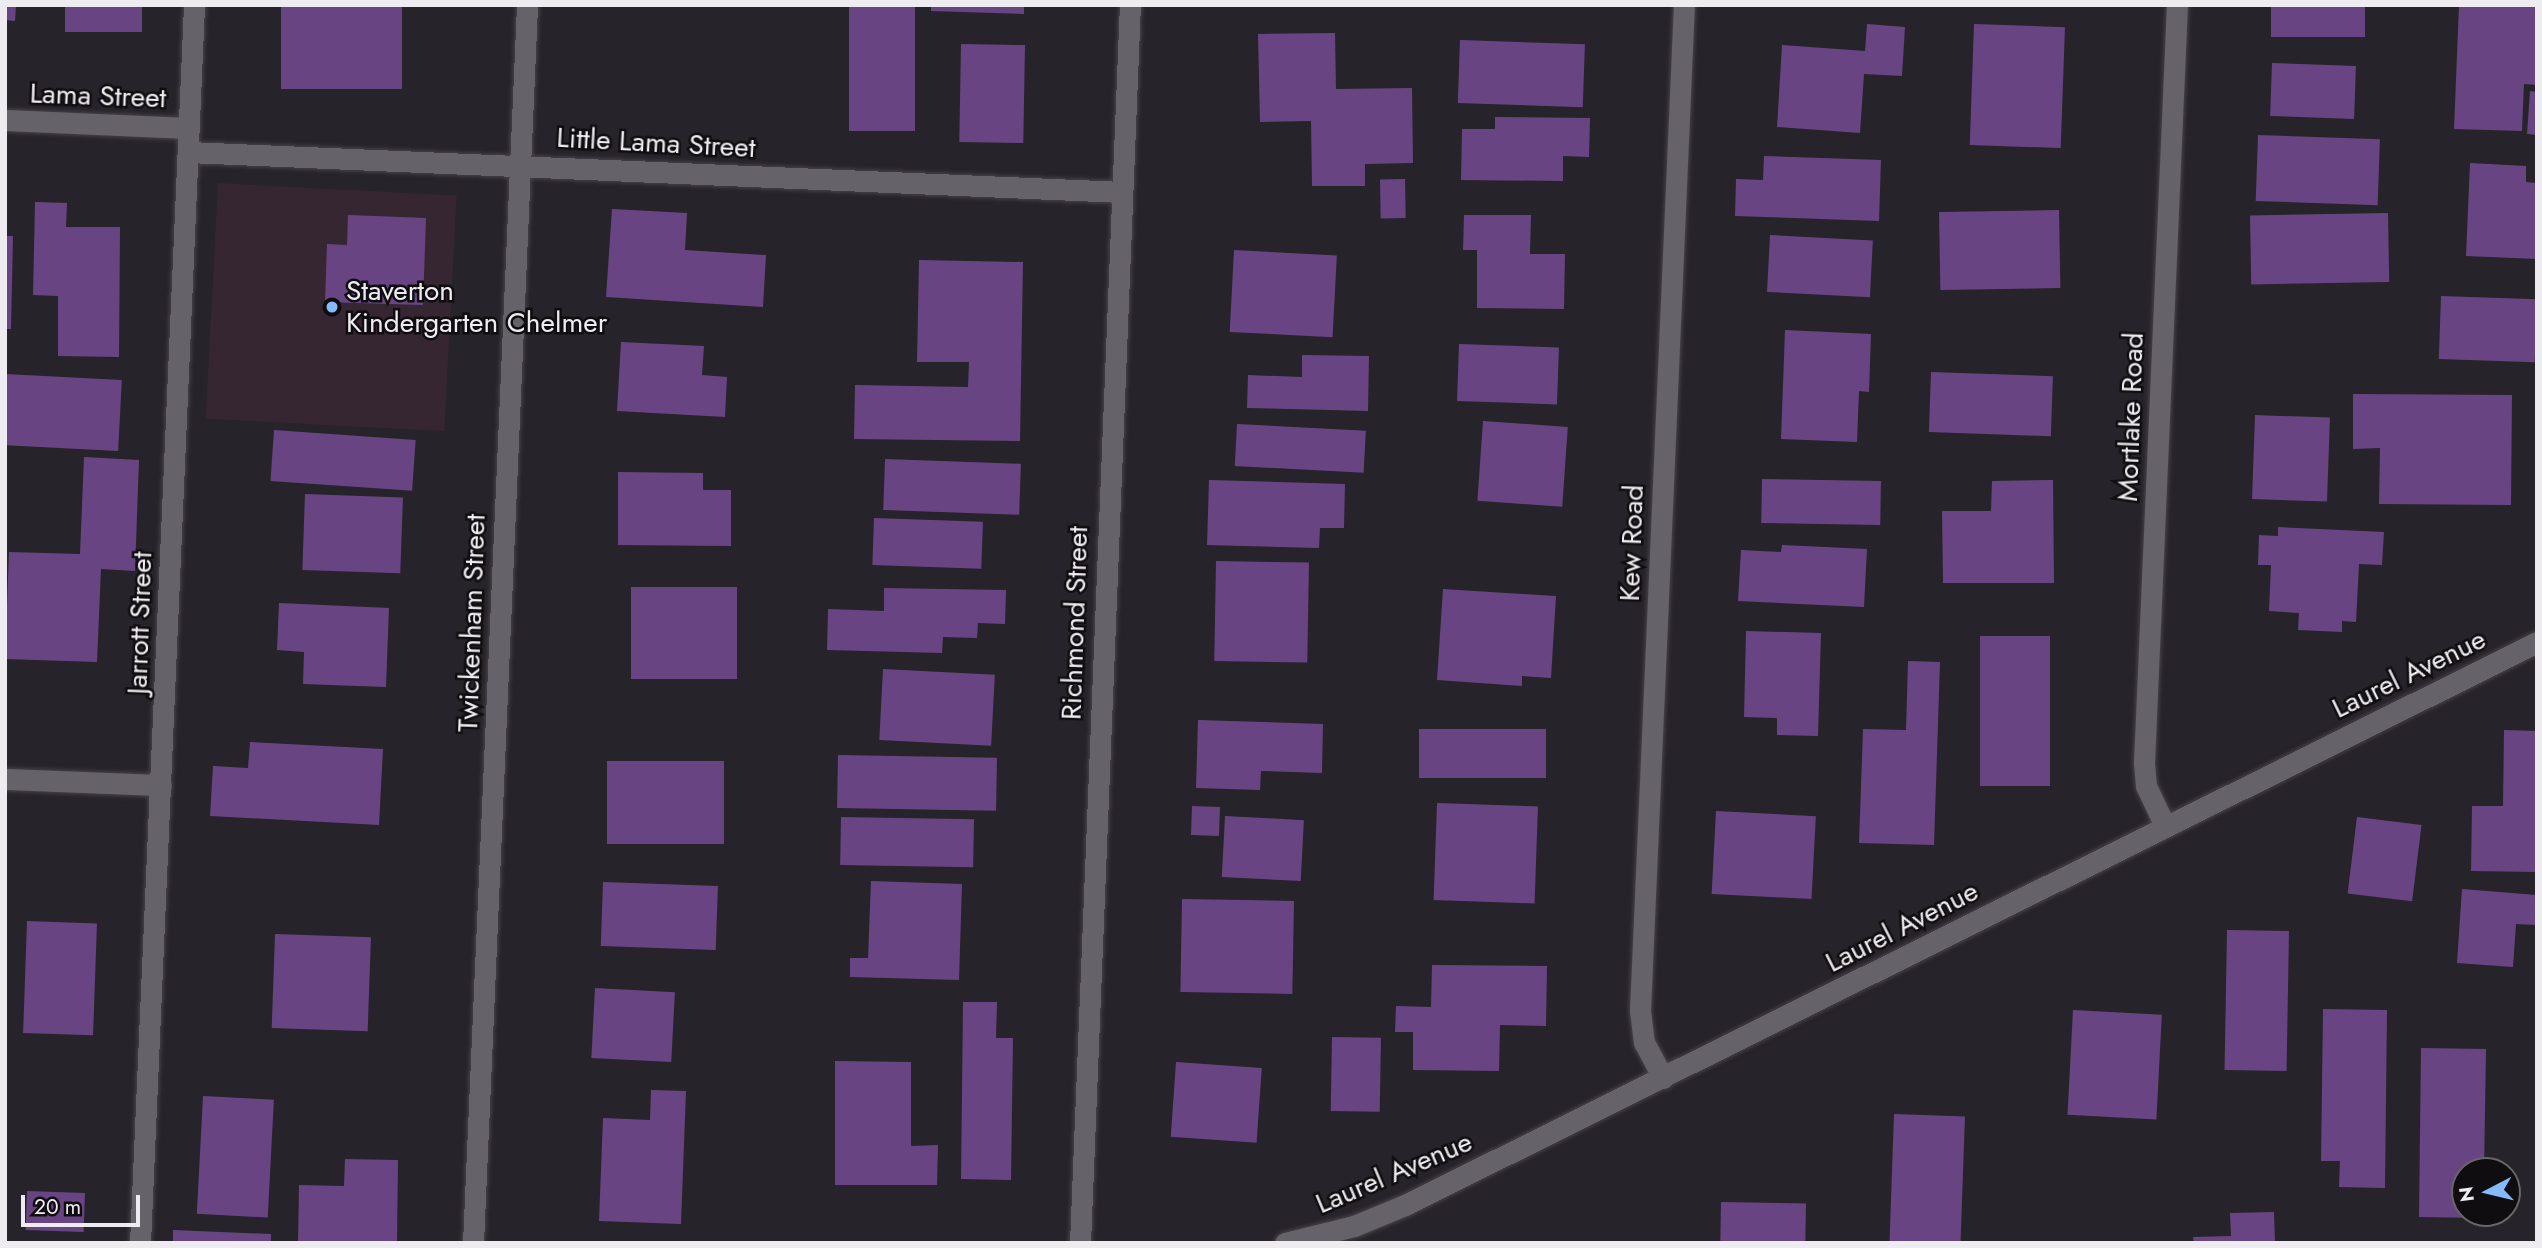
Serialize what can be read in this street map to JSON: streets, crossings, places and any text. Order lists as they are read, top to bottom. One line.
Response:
{"streets":{"street":["Lama Street","Little Lama Street","Mortlake Road","Kew Road","Jarrott Street","Twickenham Street","Richmond Street","Laurel Avenue"]},"crossings":[["Lama Street","Jarrott Street"],["Little Lama Street","Jarrott Street"],["Little Lama Street","Twickenham Street"],["Little Lama Street","Richmond Street"],["Mortlake Road","Laurel Avenue"],["Kew Road","Laurel Avenue"]],"places":["Staverton Kindergarten Chelmer"],"scale_bar":"20 m","north":"left"}
